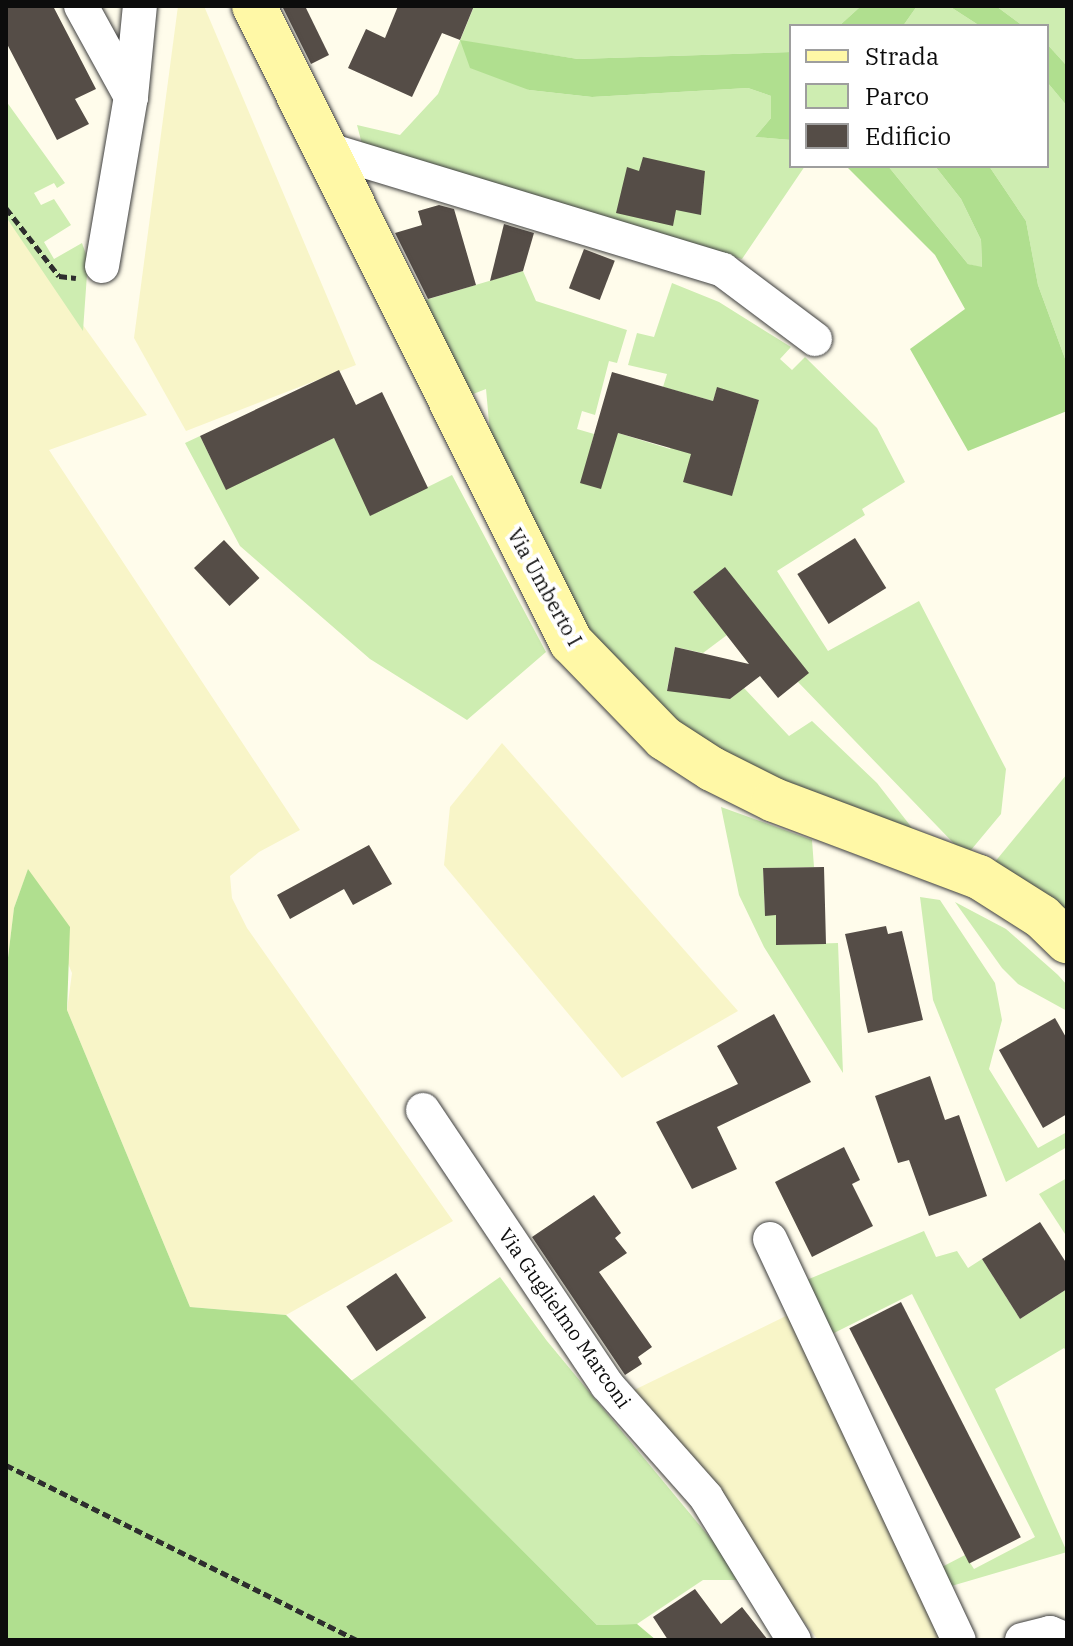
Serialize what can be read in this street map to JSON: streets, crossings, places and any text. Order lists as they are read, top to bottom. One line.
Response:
{"streets":{"main road":["Via Umberto I"],"street":["Via Guglielmo Marconi"]},"legend":["Strada","Parco","Edificio"]}
